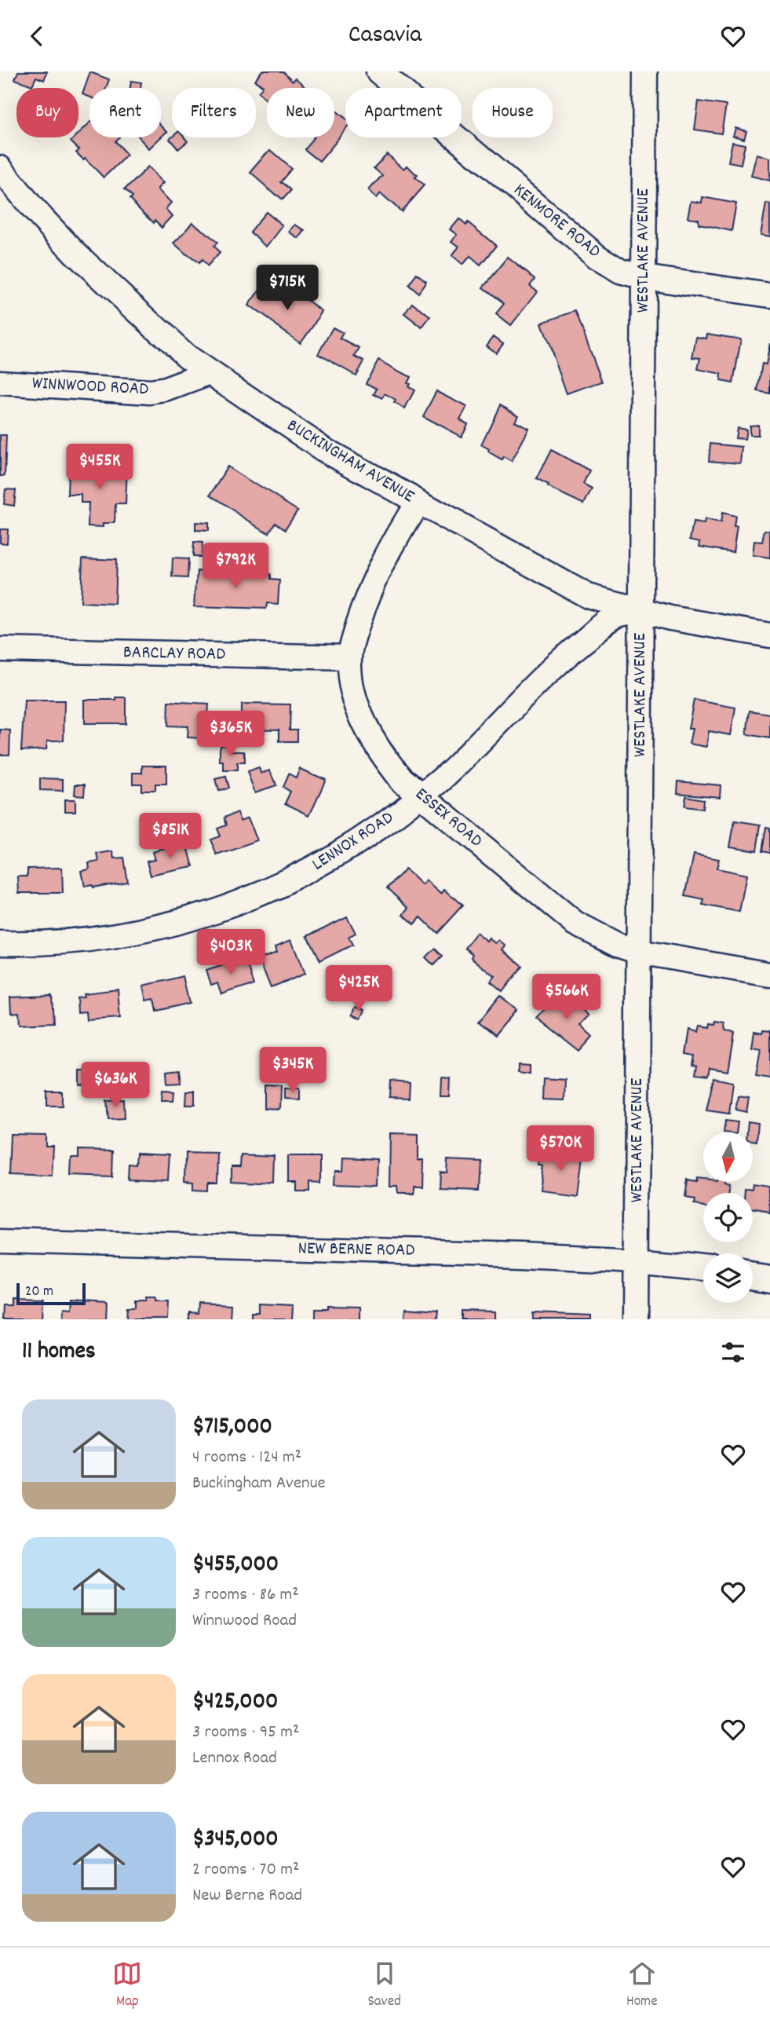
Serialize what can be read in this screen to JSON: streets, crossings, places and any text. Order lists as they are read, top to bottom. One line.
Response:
{"streets":{"street":["KENMORE ROAD","WESTLAKE AVENUE","WINNWOOD ROAD","BUCKINGHAM AVENUE","BARCLAY ROAD","ESSEX ROAD","LENNOX ROAD","NEW BERNE ROAD"]},"crossings":[["KENMORE ROAD","WESTLAKE AVENUE"],["WESTLAKE AVENUE","BUCKINGHAM AVENUE"],["WESTLAKE AVENUE","ESSEX ROAD"],["WESTLAKE AVENUE","LENNOX ROAD"],["WESTLAKE AVENUE","NEW BERNE ROAD"],["WINNWOOD ROAD","BUCKINGHAM AVENUE"],["BUCKINGHAM AVENUE","ESSEX ROAD"],["BUCKINGHAM AVENUE","LENNOX ROAD"],["BARCLAY ROAD","ESSEX ROAD"],["ESSEX ROAD","LENNOX ROAD"]],"scale_bar":"20 m","north":"bottom","page":{"header":"Casavia","chip":["Buy","Rent","Filters","New","Apartment","House"],"price":["$715K","$455K","$792K","$365K","$851K","$403K","$425K","$566K","$345K","$636K","$570K"],"scale":"20 m","heading":"11 homes","list":[{"name":"$715,000","note":"4 rooms · 124 m² · Buckingham Avenue"},{"name":"$455,000","note":"3 rooms · 86 m² · Winnwood Road"},{"name":"$425,000","note":"3 rooms · 95 m² · Lennox Road"},{"name":"$345,000","note":"2 rooms · 70 m² · New Berne Road"}],"tabs":["Map","Saved","Home"]}}
